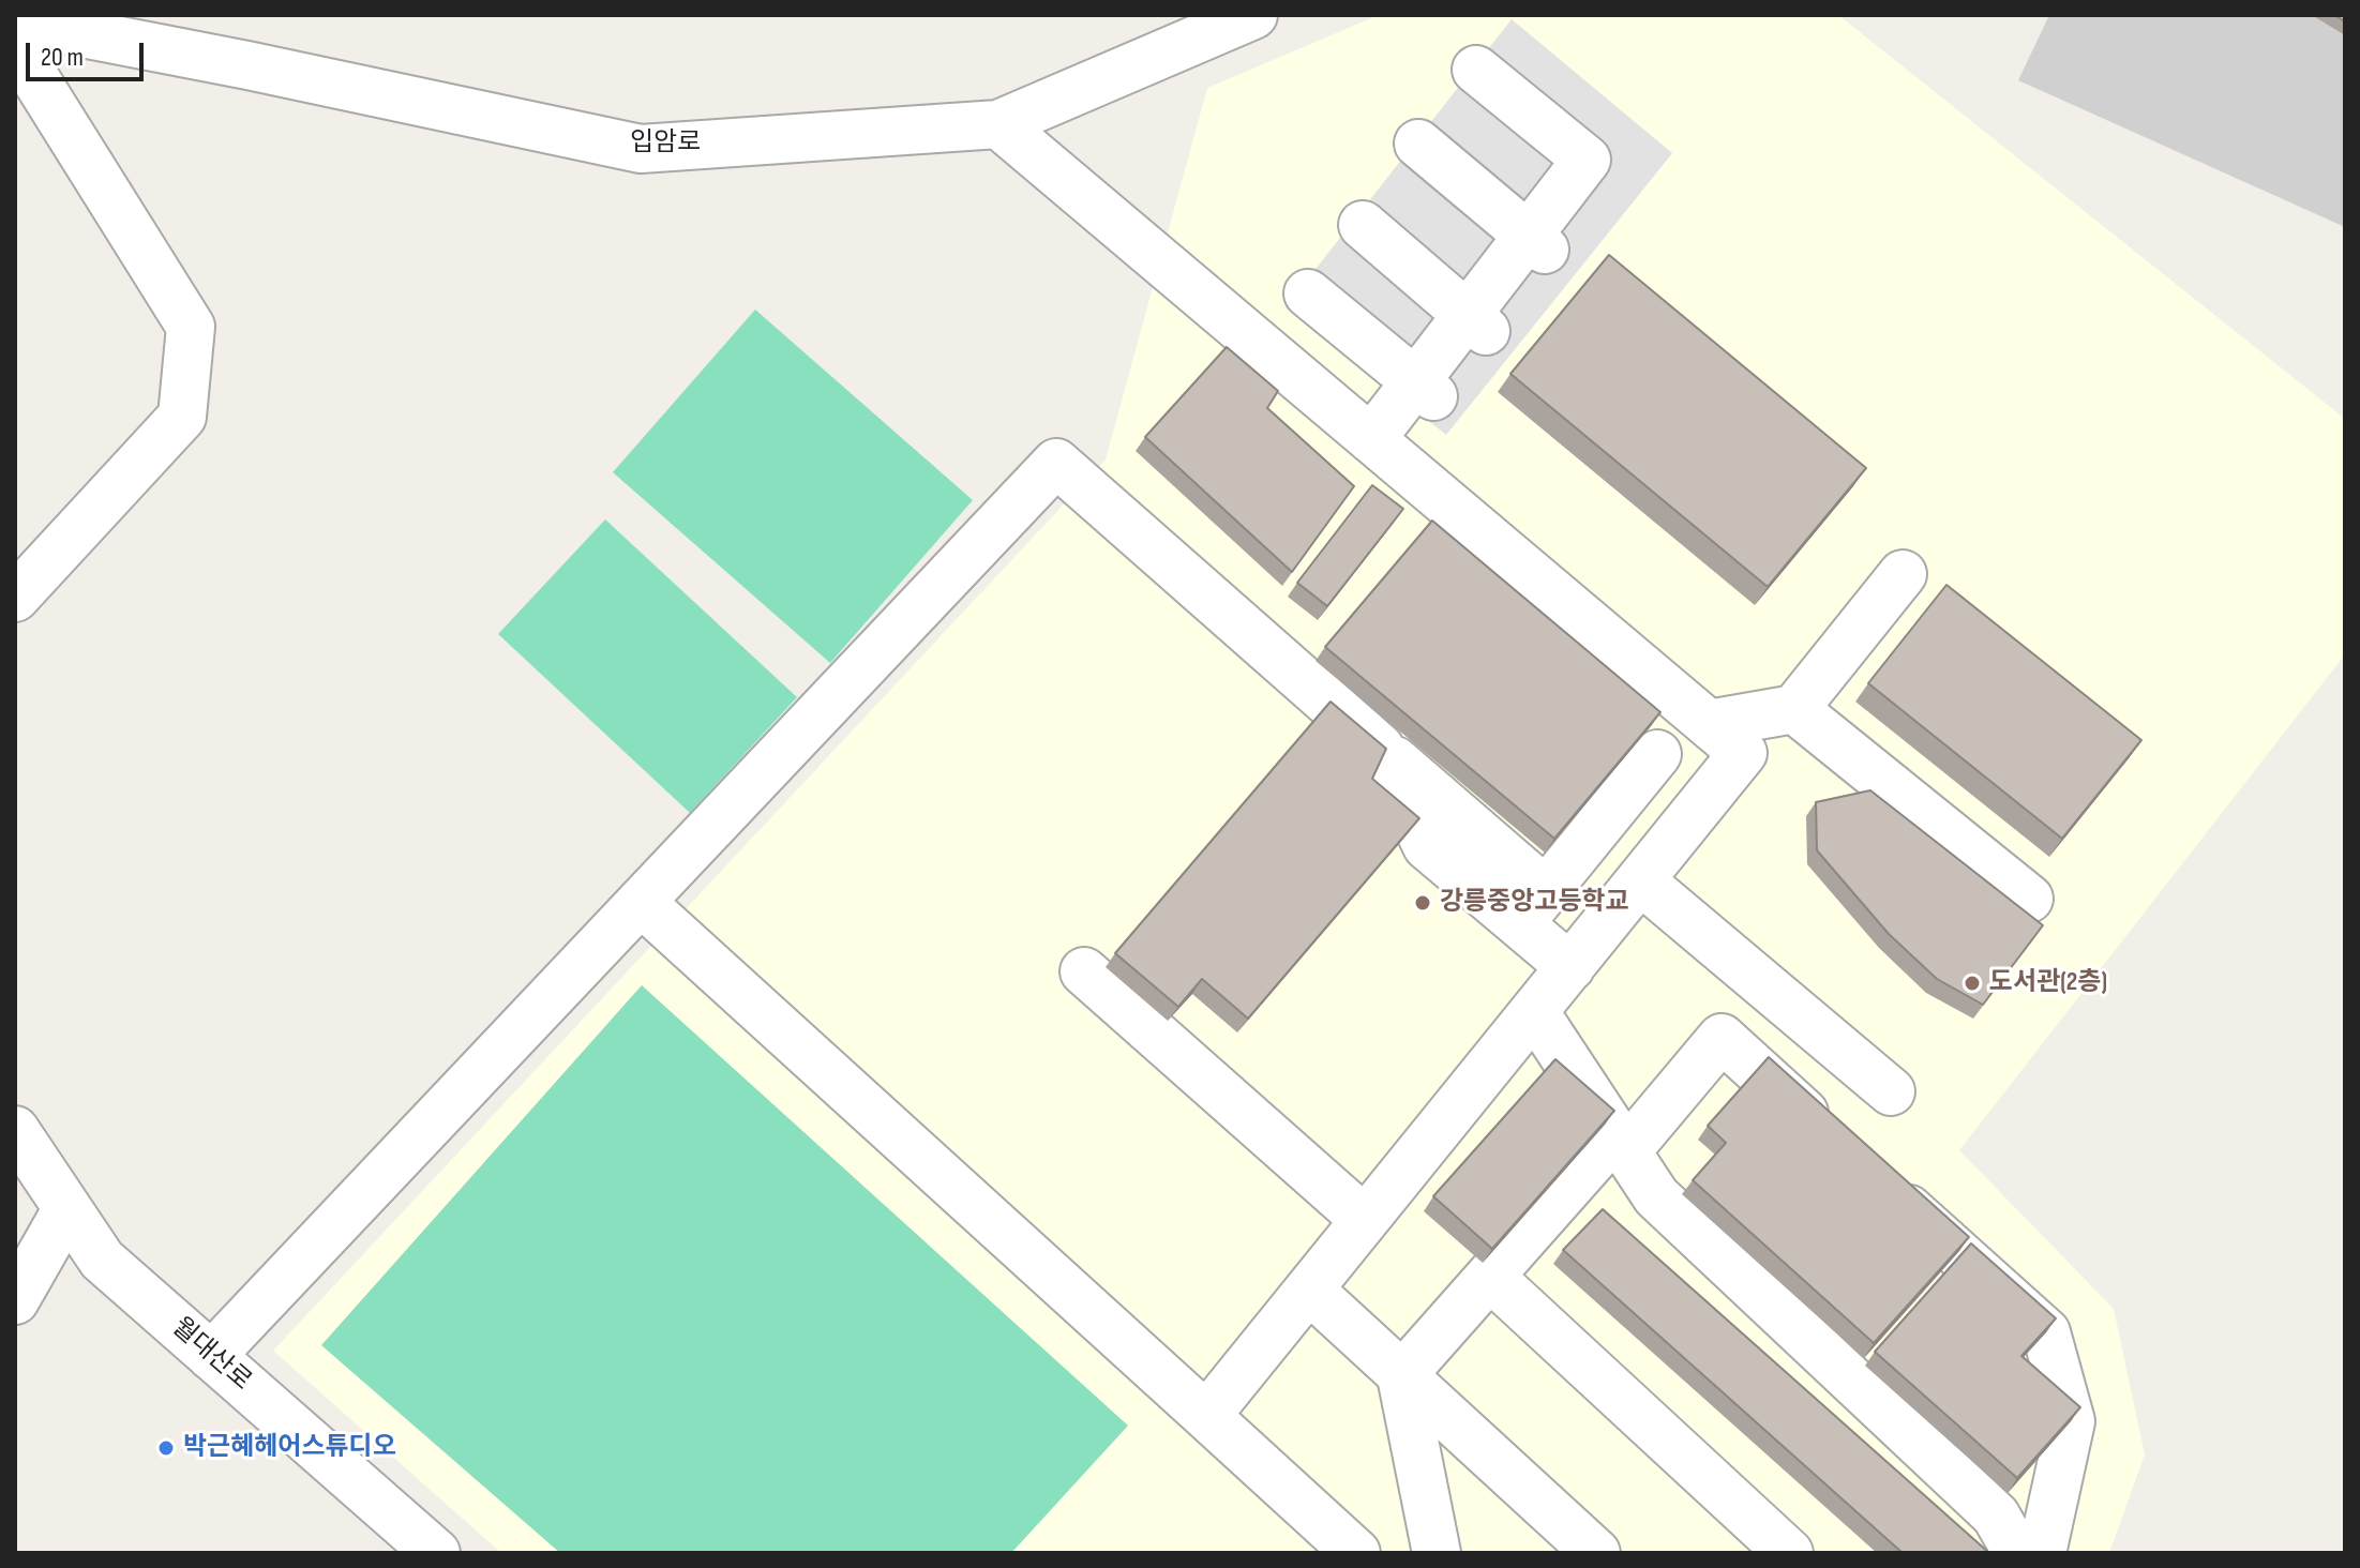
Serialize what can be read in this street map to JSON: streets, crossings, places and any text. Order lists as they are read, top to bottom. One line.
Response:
{"streets":{"street":["입암로","월대산로"]},"places":["강릉중앙고등학교","도서관(2층)","박근혜헤어스튜디오"],"scale_bar":"20 m"}
